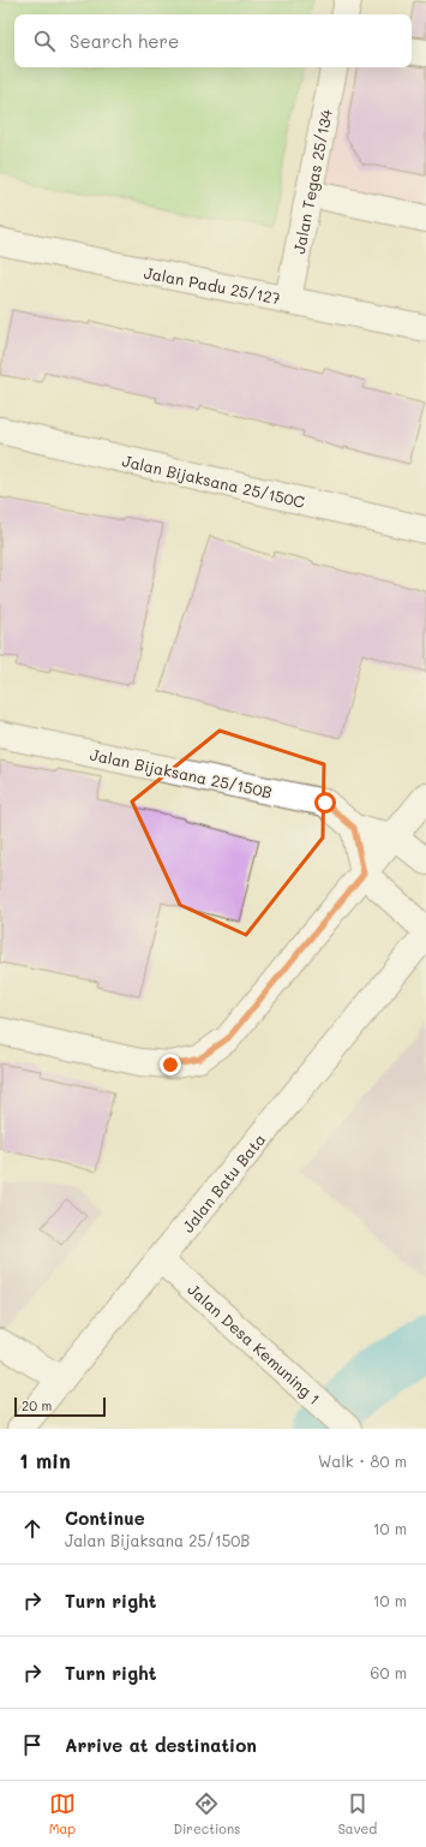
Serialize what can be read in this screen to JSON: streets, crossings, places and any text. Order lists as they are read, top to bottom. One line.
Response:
{"streets":{"street":["Jalan Tegas 25/134","Jalan Padu 25/127","Jalan Bijaksana 25/150C","Jalan Bijaksana 25/150B","Jalan Batu Bata","Jalan Desa Kemuning 1"]},"crossings":[["Jalan Tegas 25/134","Jalan Padu 25/127"],["Jalan Batu Bata","Jalan Desa Kemuning 1"]],"scale_bar":"20 m","page":{"search":"Search here","scale":"20 m","heading":["1 min","Walk · 80 m"],"list":[["Continue","Jalan Bijaksana 25/150B","10 m"],["Turn right","10 m"],["Turn right","60 m"],"Arrive at destination"],"nav":["Map","Directions","Saved"]}}
